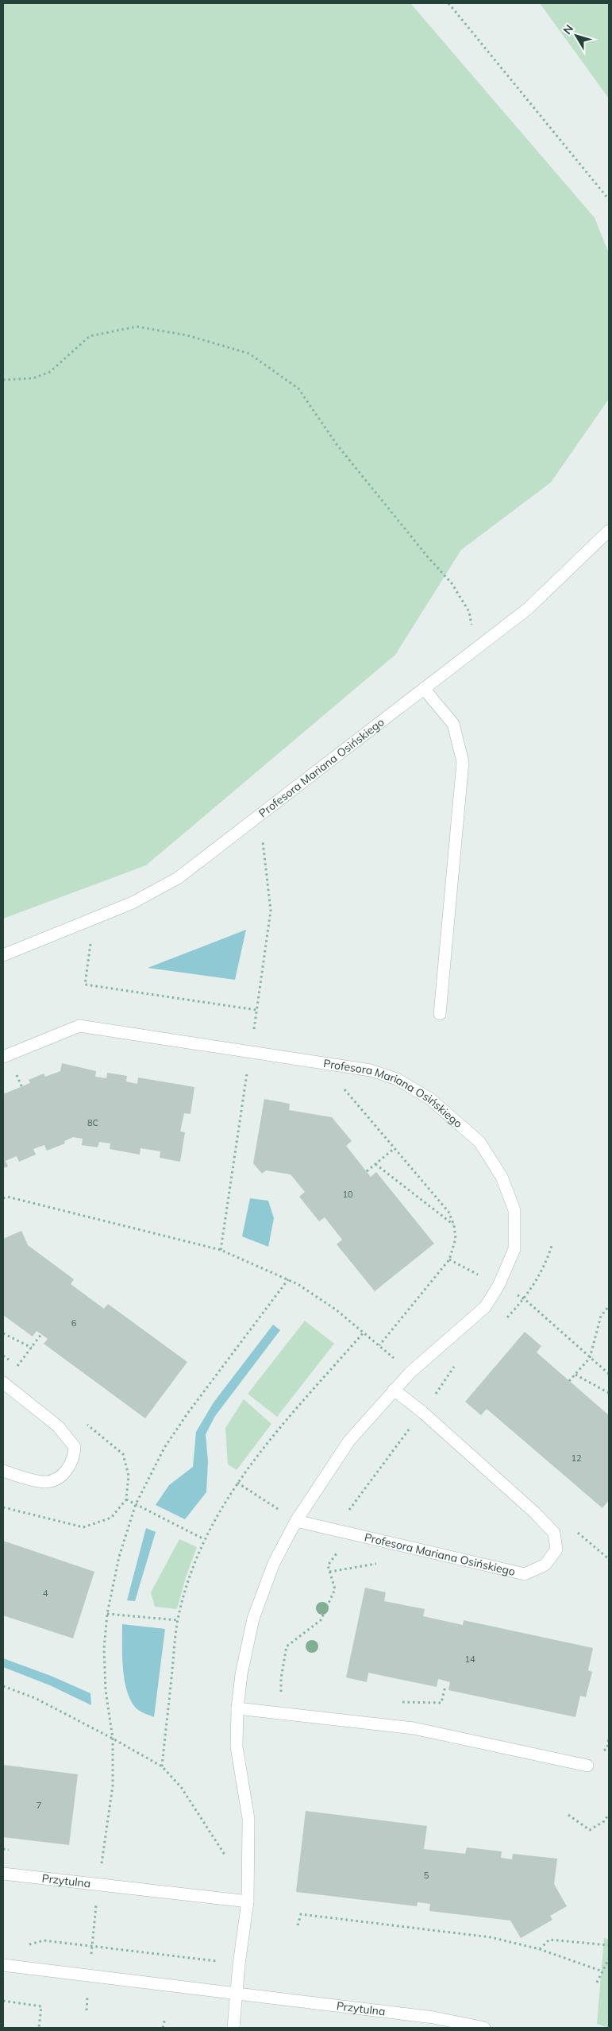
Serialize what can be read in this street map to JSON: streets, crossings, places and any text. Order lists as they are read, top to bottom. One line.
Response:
{"streets":{"street":["Profesora Mariana Osińskiego","Przytulna"]},"crossings":[["Profesora Mariana Osińskiego","Przytulna"]],"house_numbers":["8C","10","6","12","4","14","7","5"],"north":"top left"}
